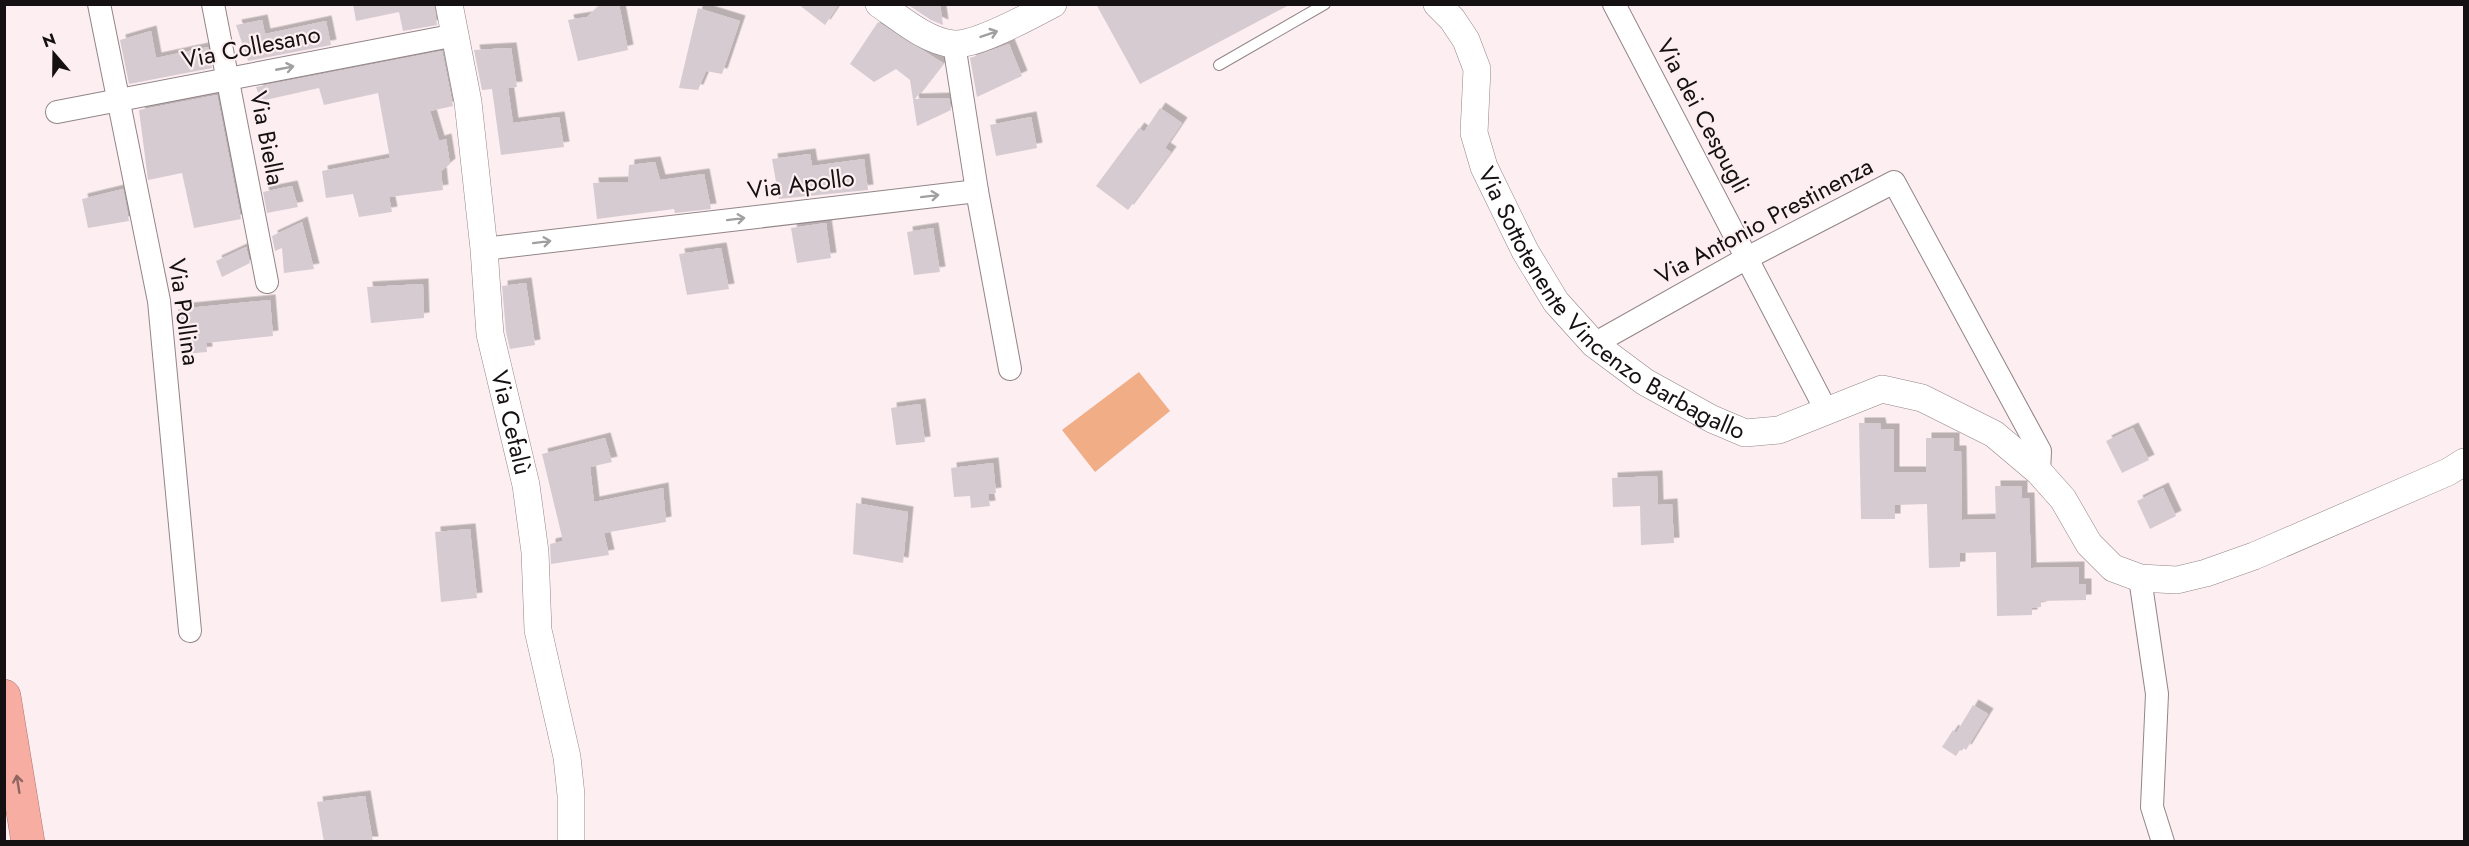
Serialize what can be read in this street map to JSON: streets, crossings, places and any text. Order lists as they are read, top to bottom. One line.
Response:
{"streets":{"street":["Via Collesano","Via dei Cespugli","Via Biella","Via Apollo","Via Antonio Prestinenza","Via Sottotenente Vincenzo Barbagallo","Via Pollina","Via Cefalù"]},"crossings":[["Via Collesano","Via Biella"],["Via Collesano","Via Pollina"],["Via Collesano","Via Cefalù"],["Via dei Cespugli","Via Antonio Prestinenza"],["Via dei Cespugli","Via Sottotenente Vincenzo Barbagallo"],["Via Apollo","Via Cefalù"],["Via Antonio Prestinenza","Via Sottotenente Vincenzo Barbagallo"]],"one_way":["Via Collesano","Via Apollo"],"north":"top"}
